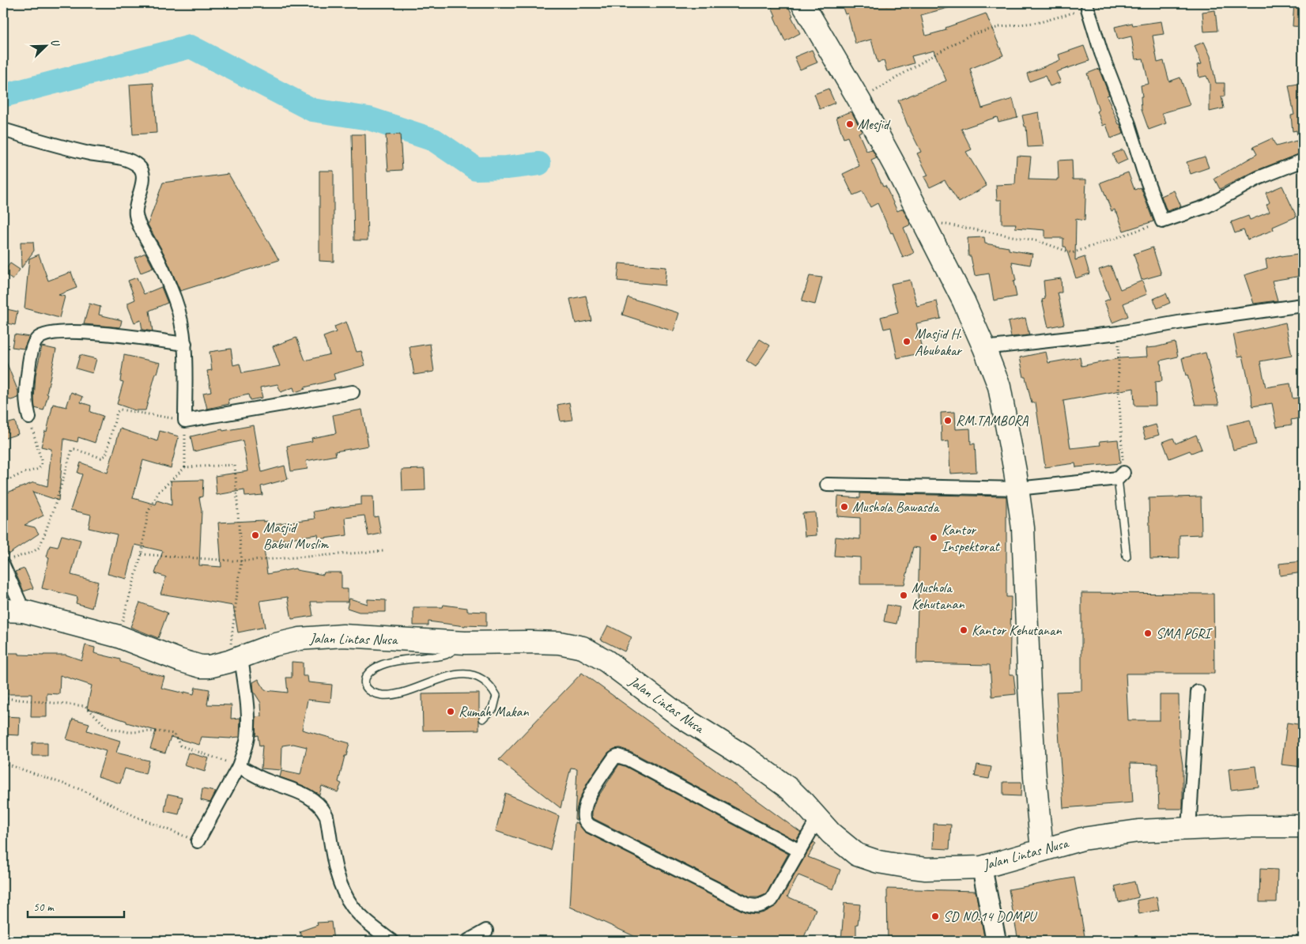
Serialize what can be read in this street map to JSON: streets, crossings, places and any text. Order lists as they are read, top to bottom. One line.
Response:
{"streets":{"highway":["Jalan Lintas Nusa"]},"places":["Mesjid","Masjid H. Abubakar","RM.TAMBORA","Mushola Bawasda","Masjid Babul Muslim","Kantor Inspektorat","Mushola Kehutanan","Kantor Kehutanan","SMA PGRI","Rumah Makan","SD NO.14 DOMPU"],"scale_bar":"50 m","north":"top right"}
